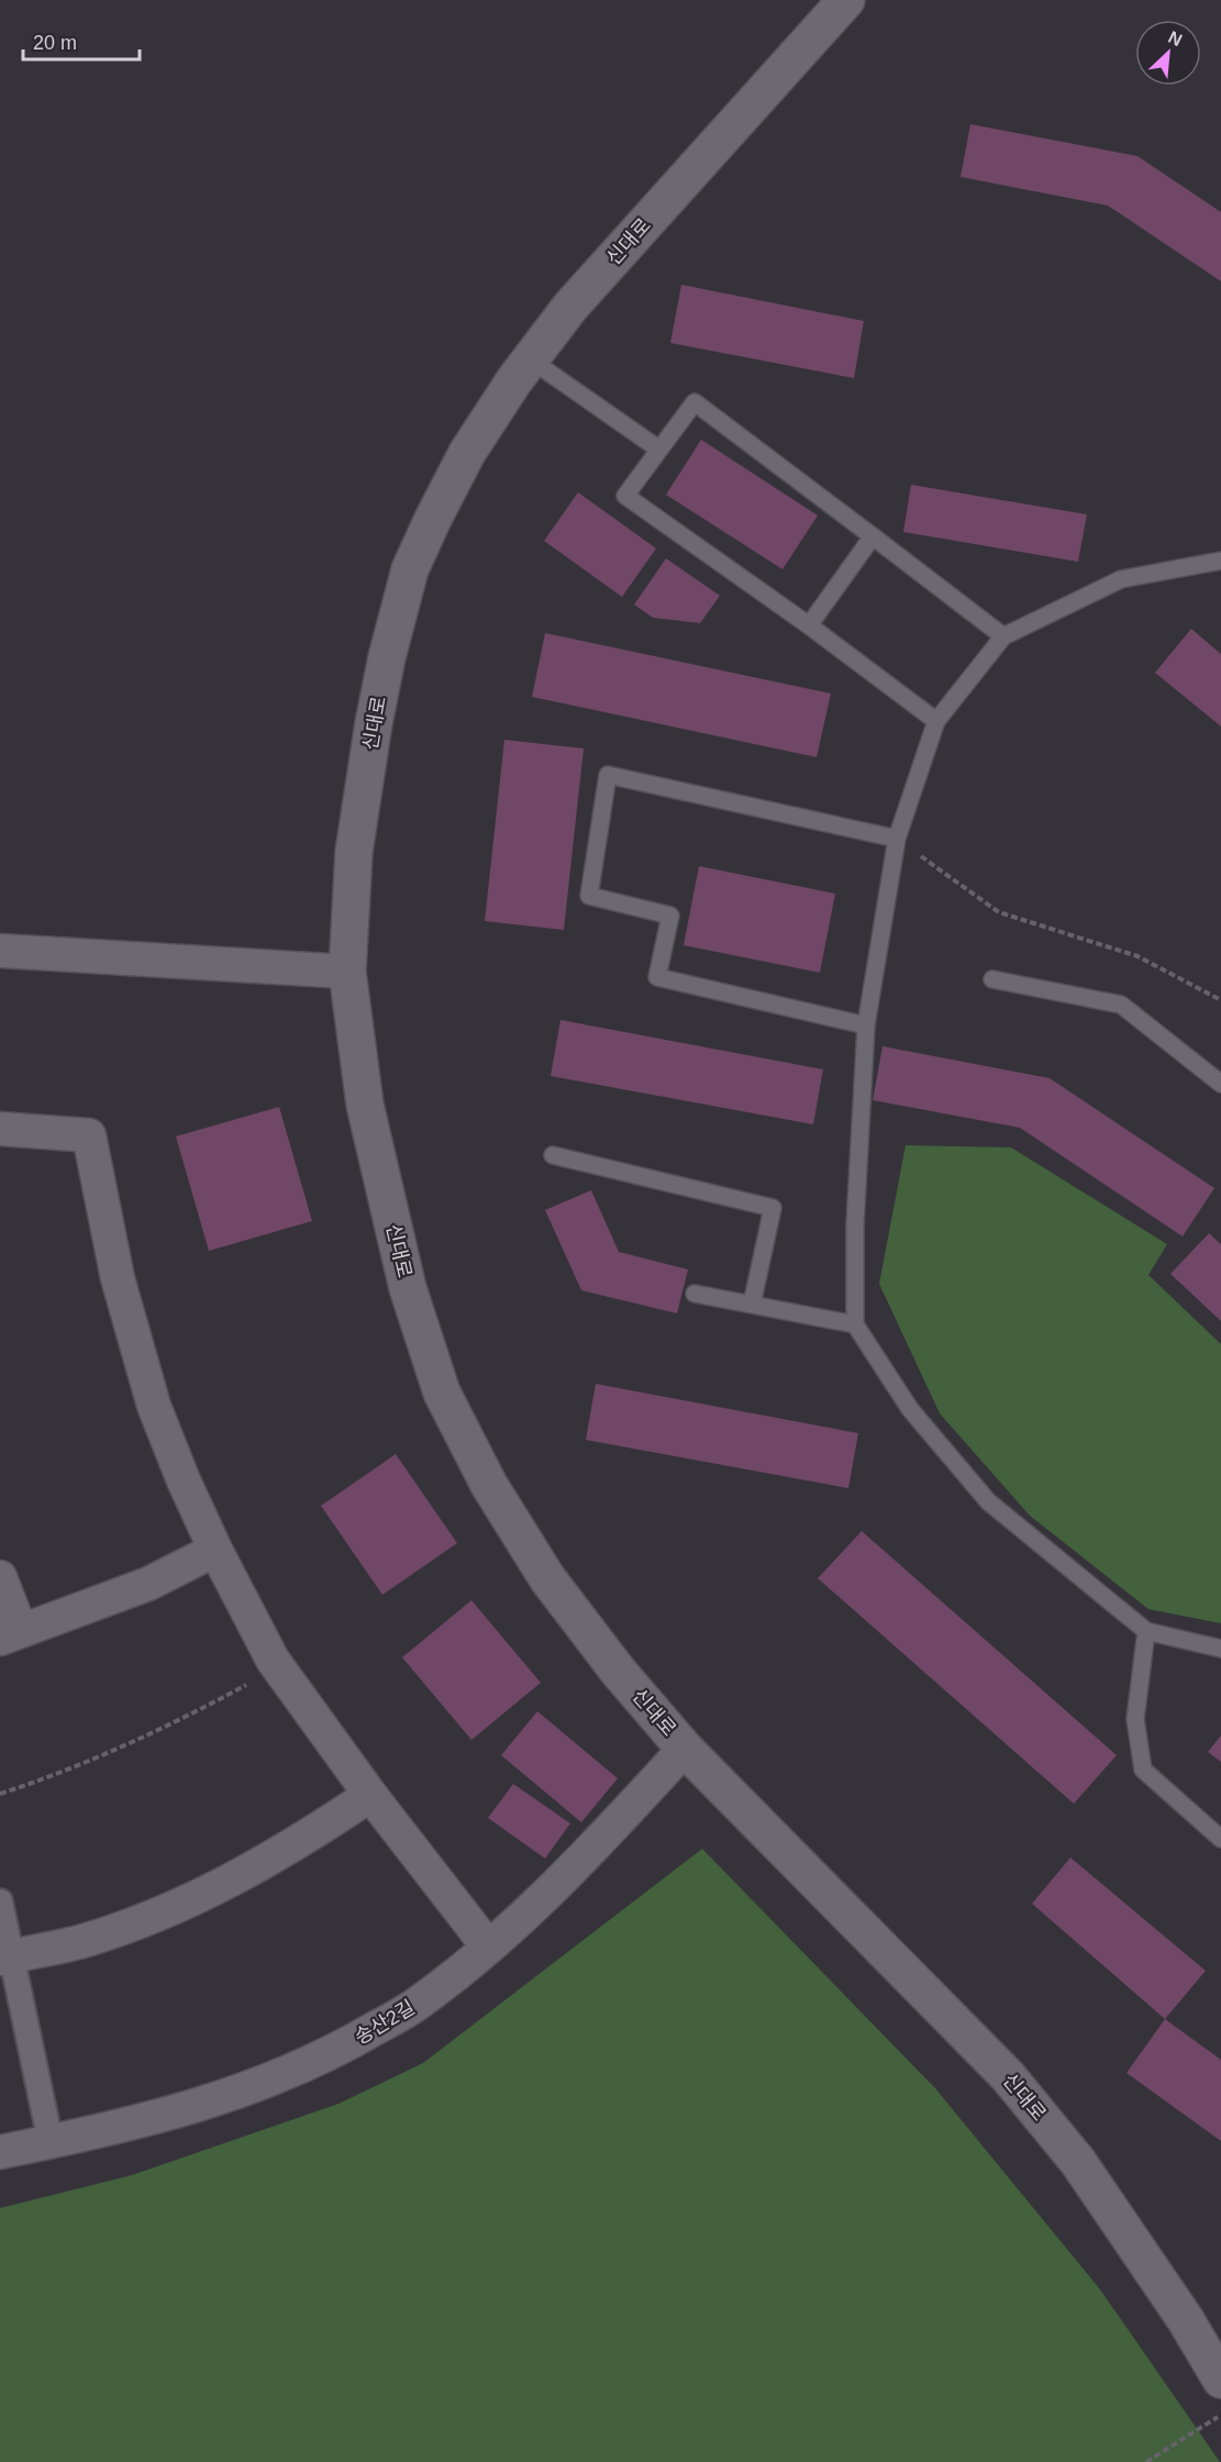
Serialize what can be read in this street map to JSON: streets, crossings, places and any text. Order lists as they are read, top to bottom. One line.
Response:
{"streets":{"main road":["신대로"],"street":["송산2길"]},"crossings":[["신대로","송산2길"]],"scale_bar":"20 m","north":"top right"}
